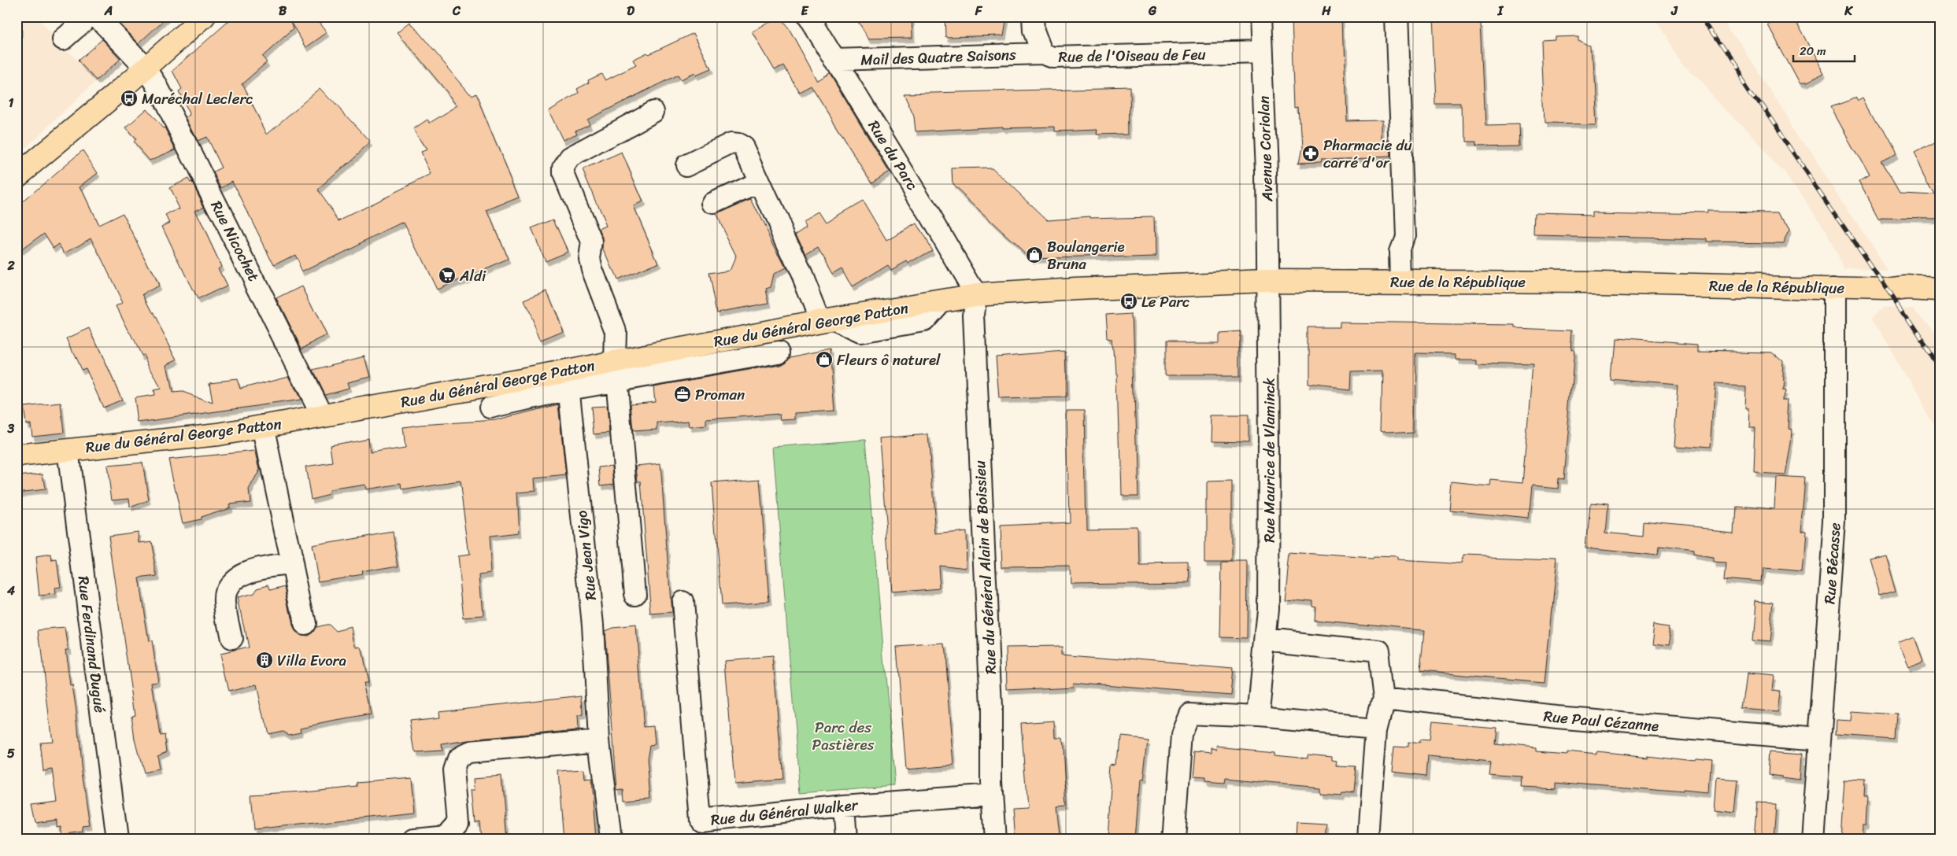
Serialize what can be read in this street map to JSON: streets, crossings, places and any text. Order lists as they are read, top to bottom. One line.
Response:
{"streets":{"main road":["Rue de la République","Rue du Général George Patton"],"street":["Rue de l'Oiseau de Feu","Mail des Quatre Saisons","Avenue Coriolan","Rue du Parc","Rue Nicochet","Rue Maurice de Vlaminck","Rue Jean Vigo","Rue Bécasse","Rue du Général Alain de Boissieu","Rue Ferdinand Dugué","Rue Paul Cézanne","Rue du Général Walker"]},"crossings":[["Rue de l'Oiseau de Feu","Mail des Quatre Saisons"],["Rue de l'Oiseau de Feu","Avenue Coriolan"],["Mail des Quatre Saisons","Rue du Parc"],["Avenue Coriolan","Rue de la République"],["Avenue Coriolan","Rue Maurice de Vlaminck"],["Rue du Parc","Rue de la République"],["Rue du Parc","Rue du Général George Patton"],["Rue du Parc","Rue du Général Alain de Boissieu"],["Rue Nicochet","Rue du Général George Patton"],["Rue de la République","Rue du Général George Patton"],["Rue de la République","Rue Maurice de Vlaminck"],["Rue de la République","Rue Bécasse"],["Rue de la République","Rue du Général Alain de Boissieu"],["Rue du Général George Patton","Rue Jean Vigo"],["Rue du Général George Patton","Rue du Général Alain de Boissieu"],["Rue du Général George Patton","Rue Ferdinand Dugué"],["Rue Bécasse","Rue Paul Cézanne"],["Rue du Général Alain de Boissieu","Rue du Général Walker"]],"parks":["Parc des Pastières"],"places":{"bus stop":["Maréchal Leclerc","Le Parc"],"pharmacy":["Pharmacie du carré d'or"],"shop":["Boulangerie Bruna","Fleurs ô naturel"],"supermarket":["Aldi"],"office":["Proman"],"building":["Villa Evora"]},"scale_bar":"20 m","grid":{"columns":["A","B","C","D","E","F","G","H","I","J","K"],"rows":["1","2","3","4","5"]}}
